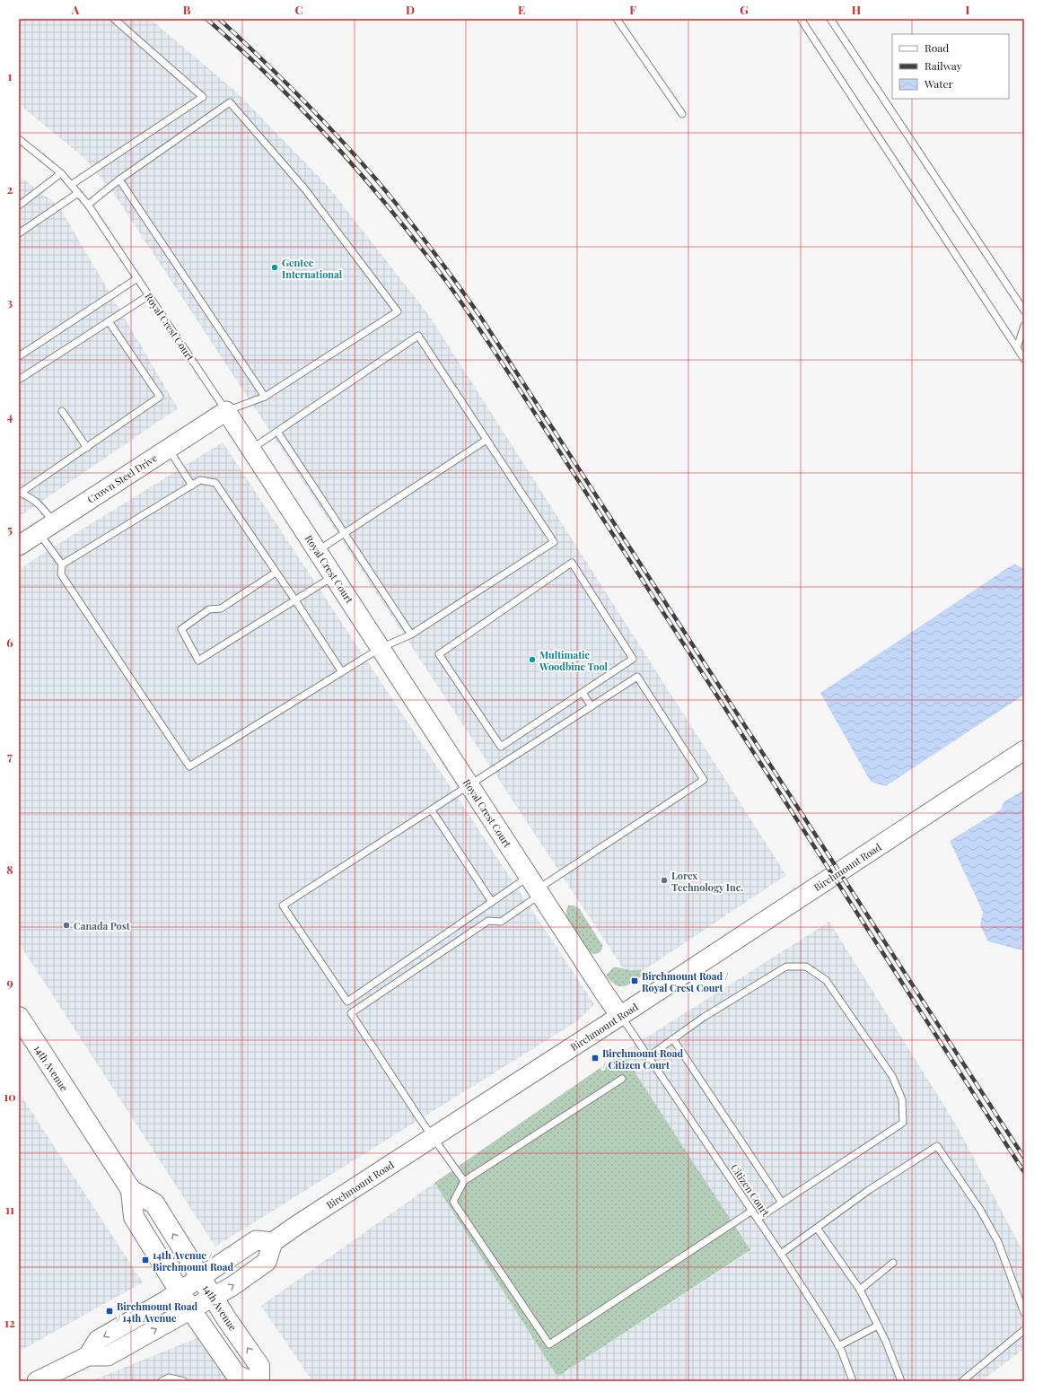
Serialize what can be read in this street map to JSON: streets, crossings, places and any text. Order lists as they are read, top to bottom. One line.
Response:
{"streets":{"main road":["Royal Crest Court","Crown Steel Drive","Birchmount Road","14th Avenue"],"lane":["Citizen Court"]},"crossings":[["Royal Crest Court","Crown Steel Drive"],["Royal Crest Court","Birchmount Road"],["Royal Crest Court","Citizen Court"],["Birchmount Road","Citizen Court"]],"places":{"other":["Gentec International","Multimatic Woodbine Tool","Lorex Technology Inc.","Canada Post"],"transit":["Birchmount Road / Royal Crest Court","Birchmount Road / Citizen Court","14th Avenue / Birchmount Road","Birchmount Road / 14th Avenue"]},"legend":["Road","Railway","Water"],"grid":{"columns":["A","B","C","D","E","F","G","H","I"],"rows":["1","2","3","4","5","6","7","8","9","10","11","12"]}}
